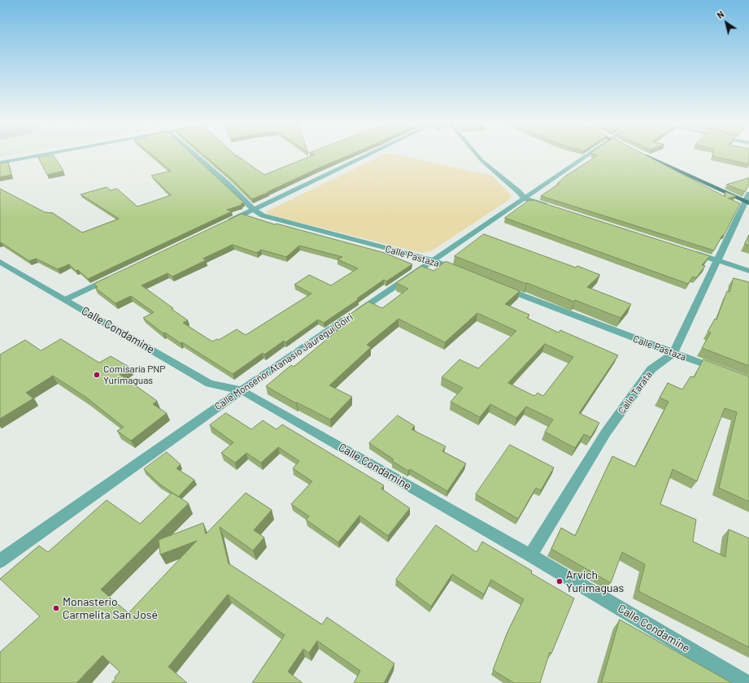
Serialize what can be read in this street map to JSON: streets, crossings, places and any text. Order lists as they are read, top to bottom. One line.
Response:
{"streets":{"street":["Calle Pastaza","Calle Condamine","Calle Monseñor Atanasio Jáuregui Goiri","Calle Tarata"]},"crossings":[["Calle Pastaza","Calle Monseñor Atanasio Jáuregui Goiri"],["Calle Pastaza","Calle Tarata"],["Calle Condamine","Calle Monseñor Atanasio Jáuregui Goiri"],["Calle Condamine","Calle Tarata"]],"places":["Comisaría PNP Yurimaguas","Arvich Yurimaguas","Monasterio Carmelita San José"],"north":"top left"}
